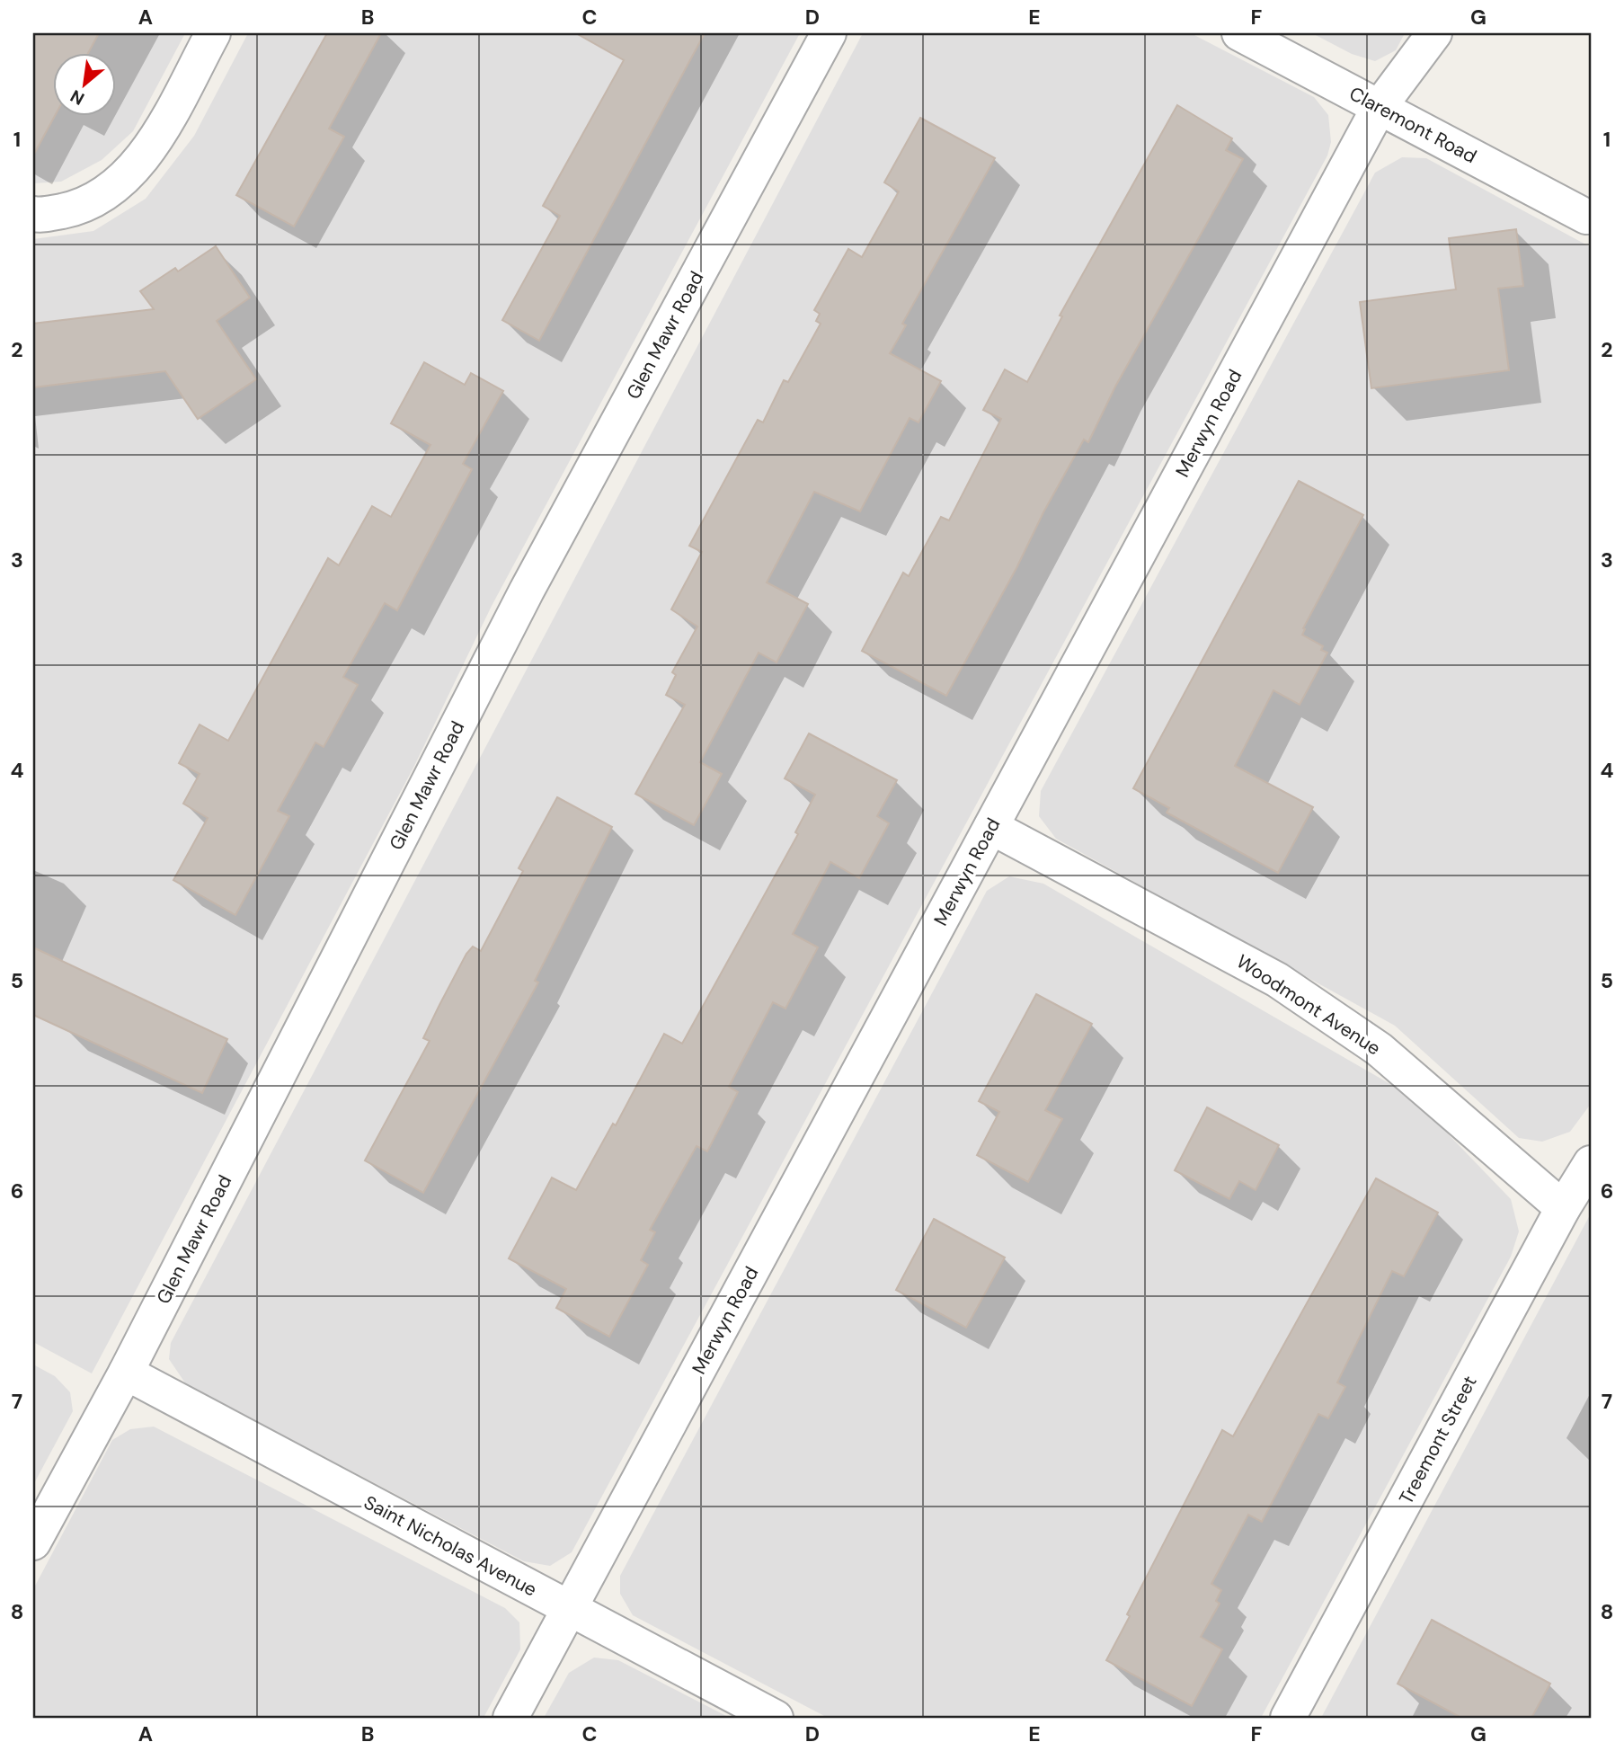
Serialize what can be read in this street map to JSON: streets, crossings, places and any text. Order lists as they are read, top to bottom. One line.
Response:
{"streets":{"street":["Claremont Road","Glen Mawr Road","Merwyn Road","Woodmont Avenue","Treemont Street","Saint Nicholas Avenue"]},"crossings":[["Claremont Road","Merwyn Road"],["Glen Mawr Road","Saint Nicholas Avenue"],["Merwyn Road","Woodmont Avenue"],["Merwyn Road","Saint Nicholas Avenue"],["Woodmont Avenue","Treemont Street"]],"north":"bottom left","grid":{"columns":["A","B","C","D","E","F","G"],"rows":["1","2","3","4","5","6","7","8"]}}
